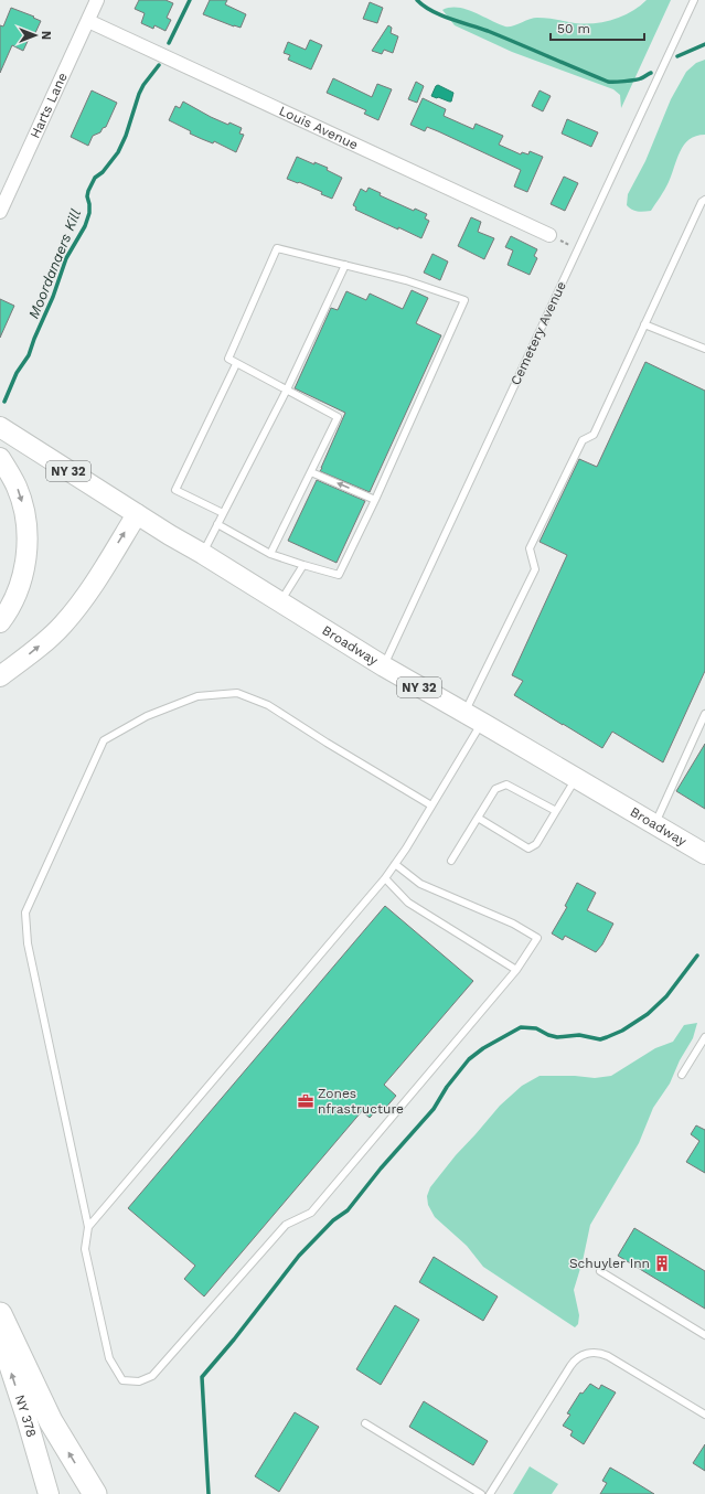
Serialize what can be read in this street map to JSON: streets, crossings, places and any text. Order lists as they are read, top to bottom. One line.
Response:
{"streets":{"main road":["NY 32","Broadway","NY 378"],"street":["Harts Lane","Louis Avenue"],"lane":["Cemetery Avenue"]},"crossings":[["Harts Lane","Louis Avenue"],["Cemetery Avenue","Broadway"]],"one_way":["NY 378"],"water":["Moordanaers Kill"],"places":{"office":["Zones nfrastructure"],"building":["Schuyler Inn"]},"scale_bar":"50 m","north":"right"}
